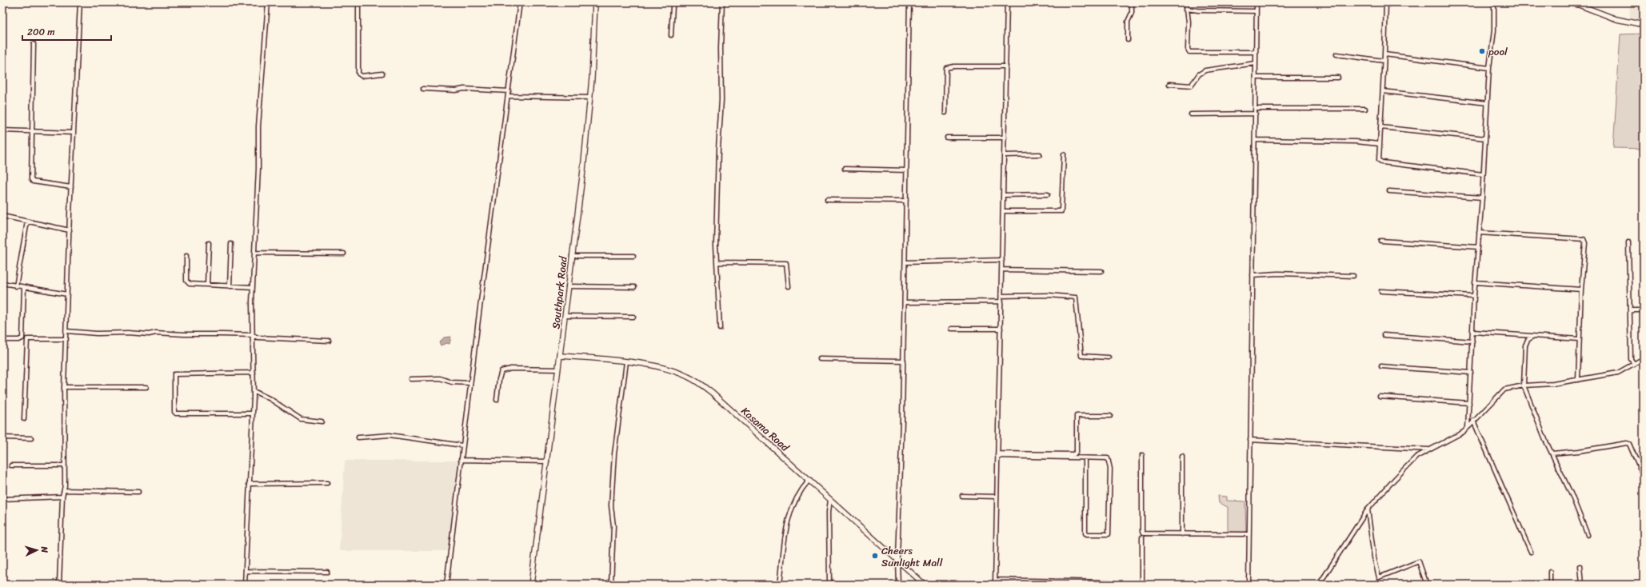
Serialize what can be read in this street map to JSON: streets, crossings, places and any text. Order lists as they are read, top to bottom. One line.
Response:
{"streets":{"street":["Southpark Road","Kasama Road"]},"crossings":[["Southpark Road","Kasama Road"]],"places":["pool","Cheers Sunlight Mall"],"scale_bar":"200 m","north":"right"}
